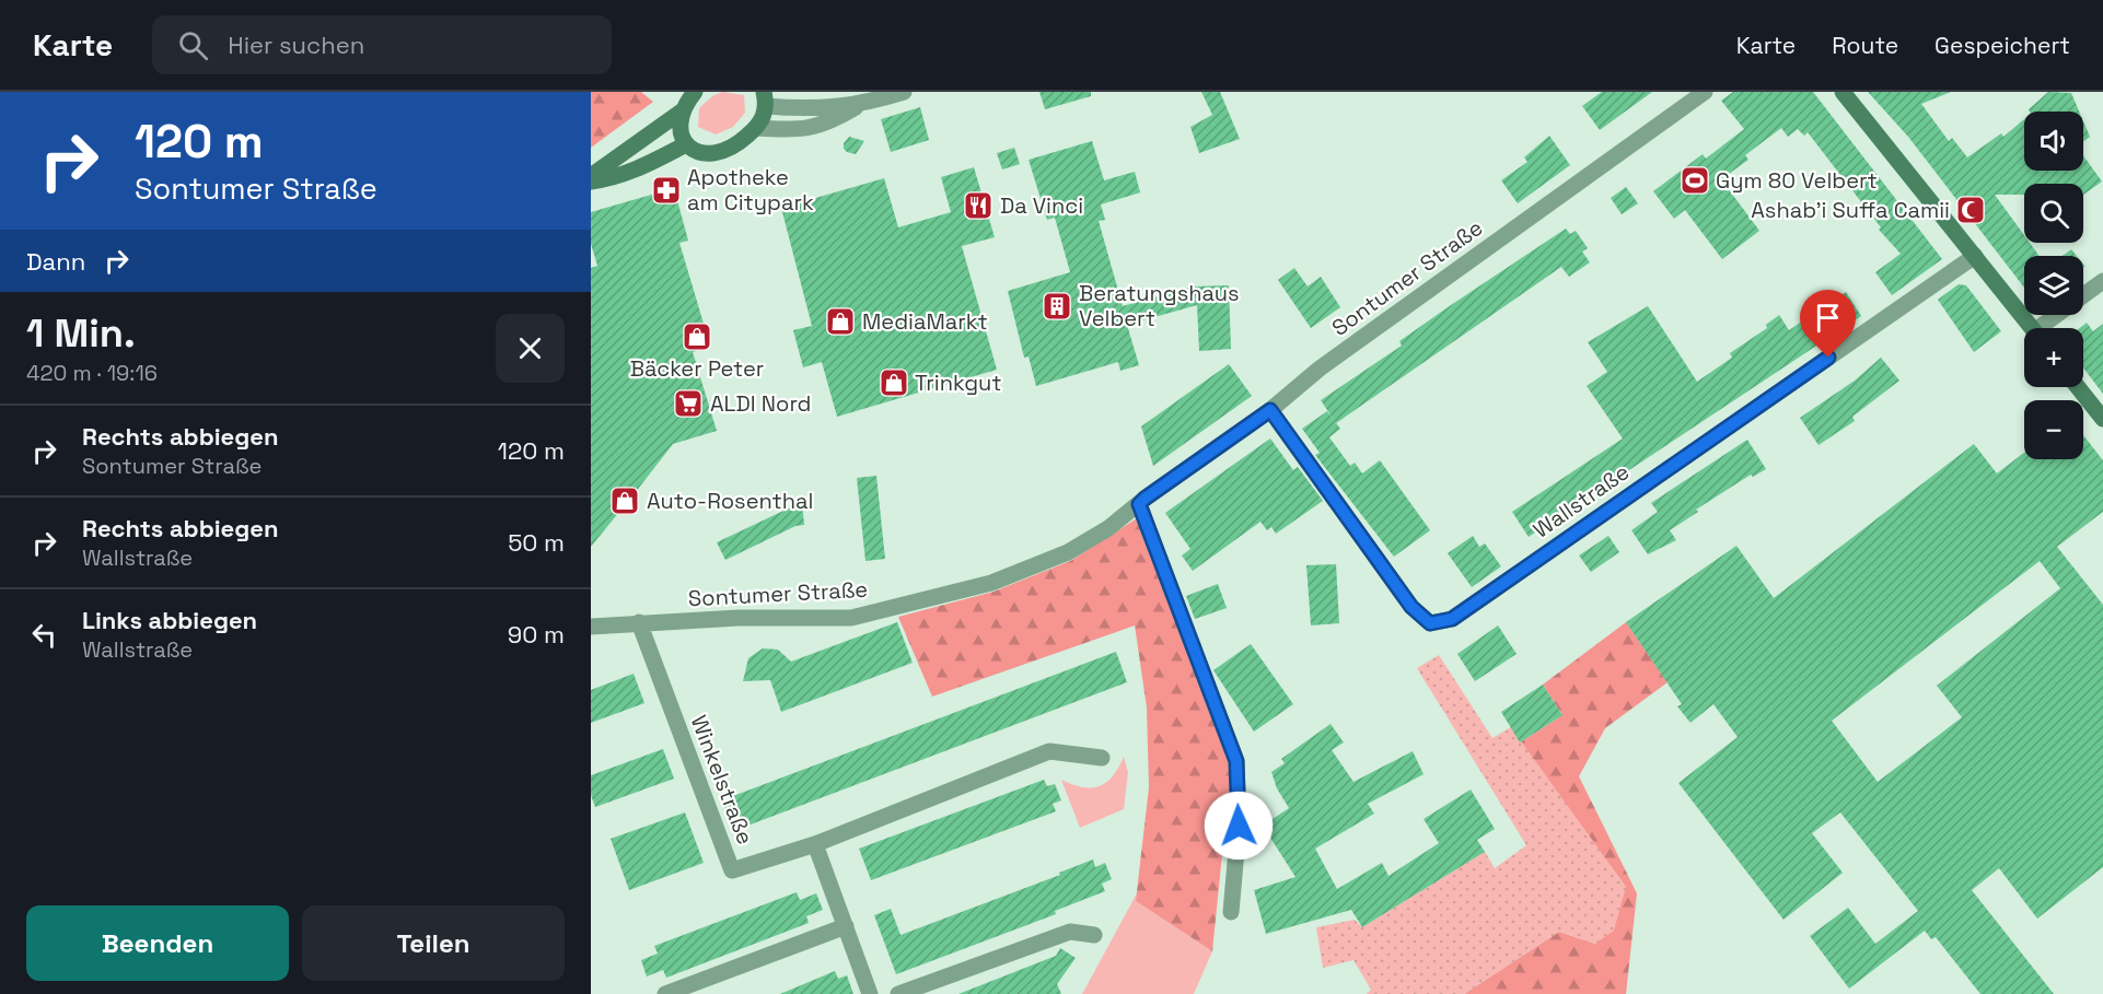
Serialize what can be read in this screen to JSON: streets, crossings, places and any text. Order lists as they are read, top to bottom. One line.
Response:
{"streets":{"street":["Sontumer Straße","Wallstraße","Winkelstraße"]},"crossings":[["Sontumer Straße","Wallstraße"],["Sontumer Straße","Winkelstraße"]],"places":{"sports":["Gym 80 Velbert"],"pharmacy":["Apotheke am Citypark"],"restaurant":["Da Vinci"],"mosque":["Ashab'i Suffa Camii"],"building":["Beratungshaus Velbert"],"shop":["MediaMarkt","Bäcker Peter","Trinkgut","Auto-Rosenthal"],"supermarket":["ALDI Nord"]},"page":{"header":"Karte","search":"Hier suchen","nav":["Karte","Route","Gespeichert"],"turn":["120 m","Sontumer Straße"],"map_buttons":["+","−"],"then":"Dann","heading":["1 Min.","420 m · 19:16"],"list":[{"name":"Rechts abbiegen","note":"Sontumer Straße","value":"120 m"},{"name":"Rechts abbiegen","note":"Wallstraße","value":"50 m"},{"name":"Links abbiegen","note":"Wallstraße","value":"90 m"}],"buttons":["Beenden","Teilen"]}}
